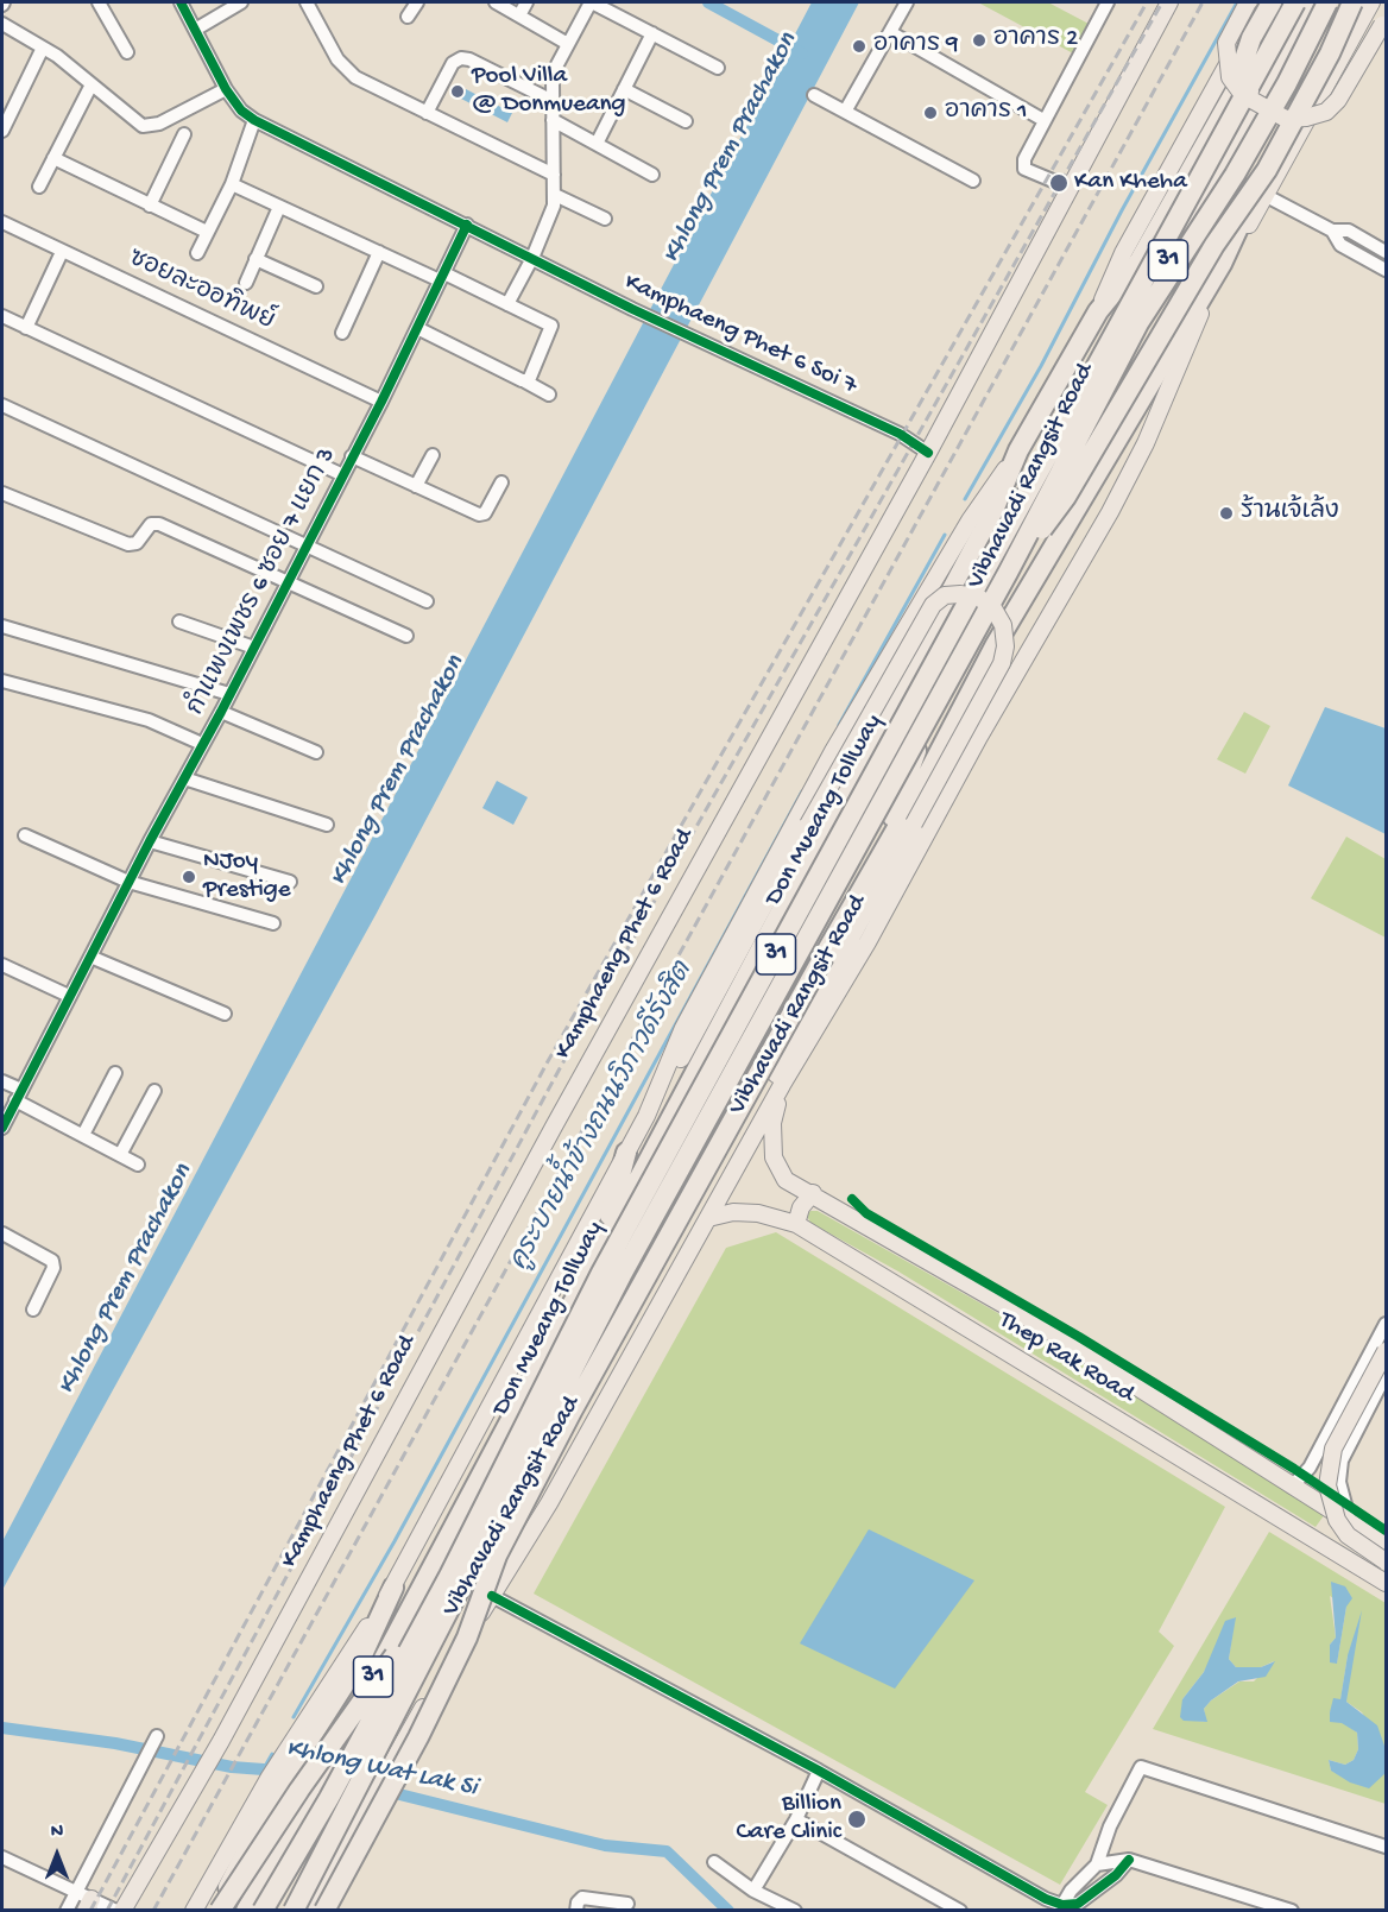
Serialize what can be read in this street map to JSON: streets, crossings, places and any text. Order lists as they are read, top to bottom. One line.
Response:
{"streets":{"highway":["31","Vibhavadi Rangsit Road","Don Mueang Tollway"],"main road":["Kamphaeng Phet 6 Road","Thep Rak Road"],"street":["ซอยละออทิพย์","Kamphaeng Phet 6 Soi 7","กำแพงเพชร 6 ซอย 7 แยก 3"]},"crossings":[["ซอยละออทิพย์","กำแพงเพชร 6 ซอย 7 แยก 3"],["Kamphaeng Phet 6 Soi 7","กำแพงเพชร 6 ซอย 7 แยก 3"],["Kamphaeng Phet 6 Soi 7","Kamphaeng Phet 6 Road"],["Vibhavadi Rangsit Road","Thep Rak Road"]],"water":["Khlong Prem Prachakon","คูระบายน้ำข้างถนนวิภาวดีรังสิต","Khlong Wat Lak Si"],"places":["อาคาร 2","อาคาร 9","Pool Villa @ Donmueang","อาคาร 1","Kan Kheha","ร้านเจ้เล้ง","NJoy Prestige","Billion Care Clinic"],"north":"top"}
